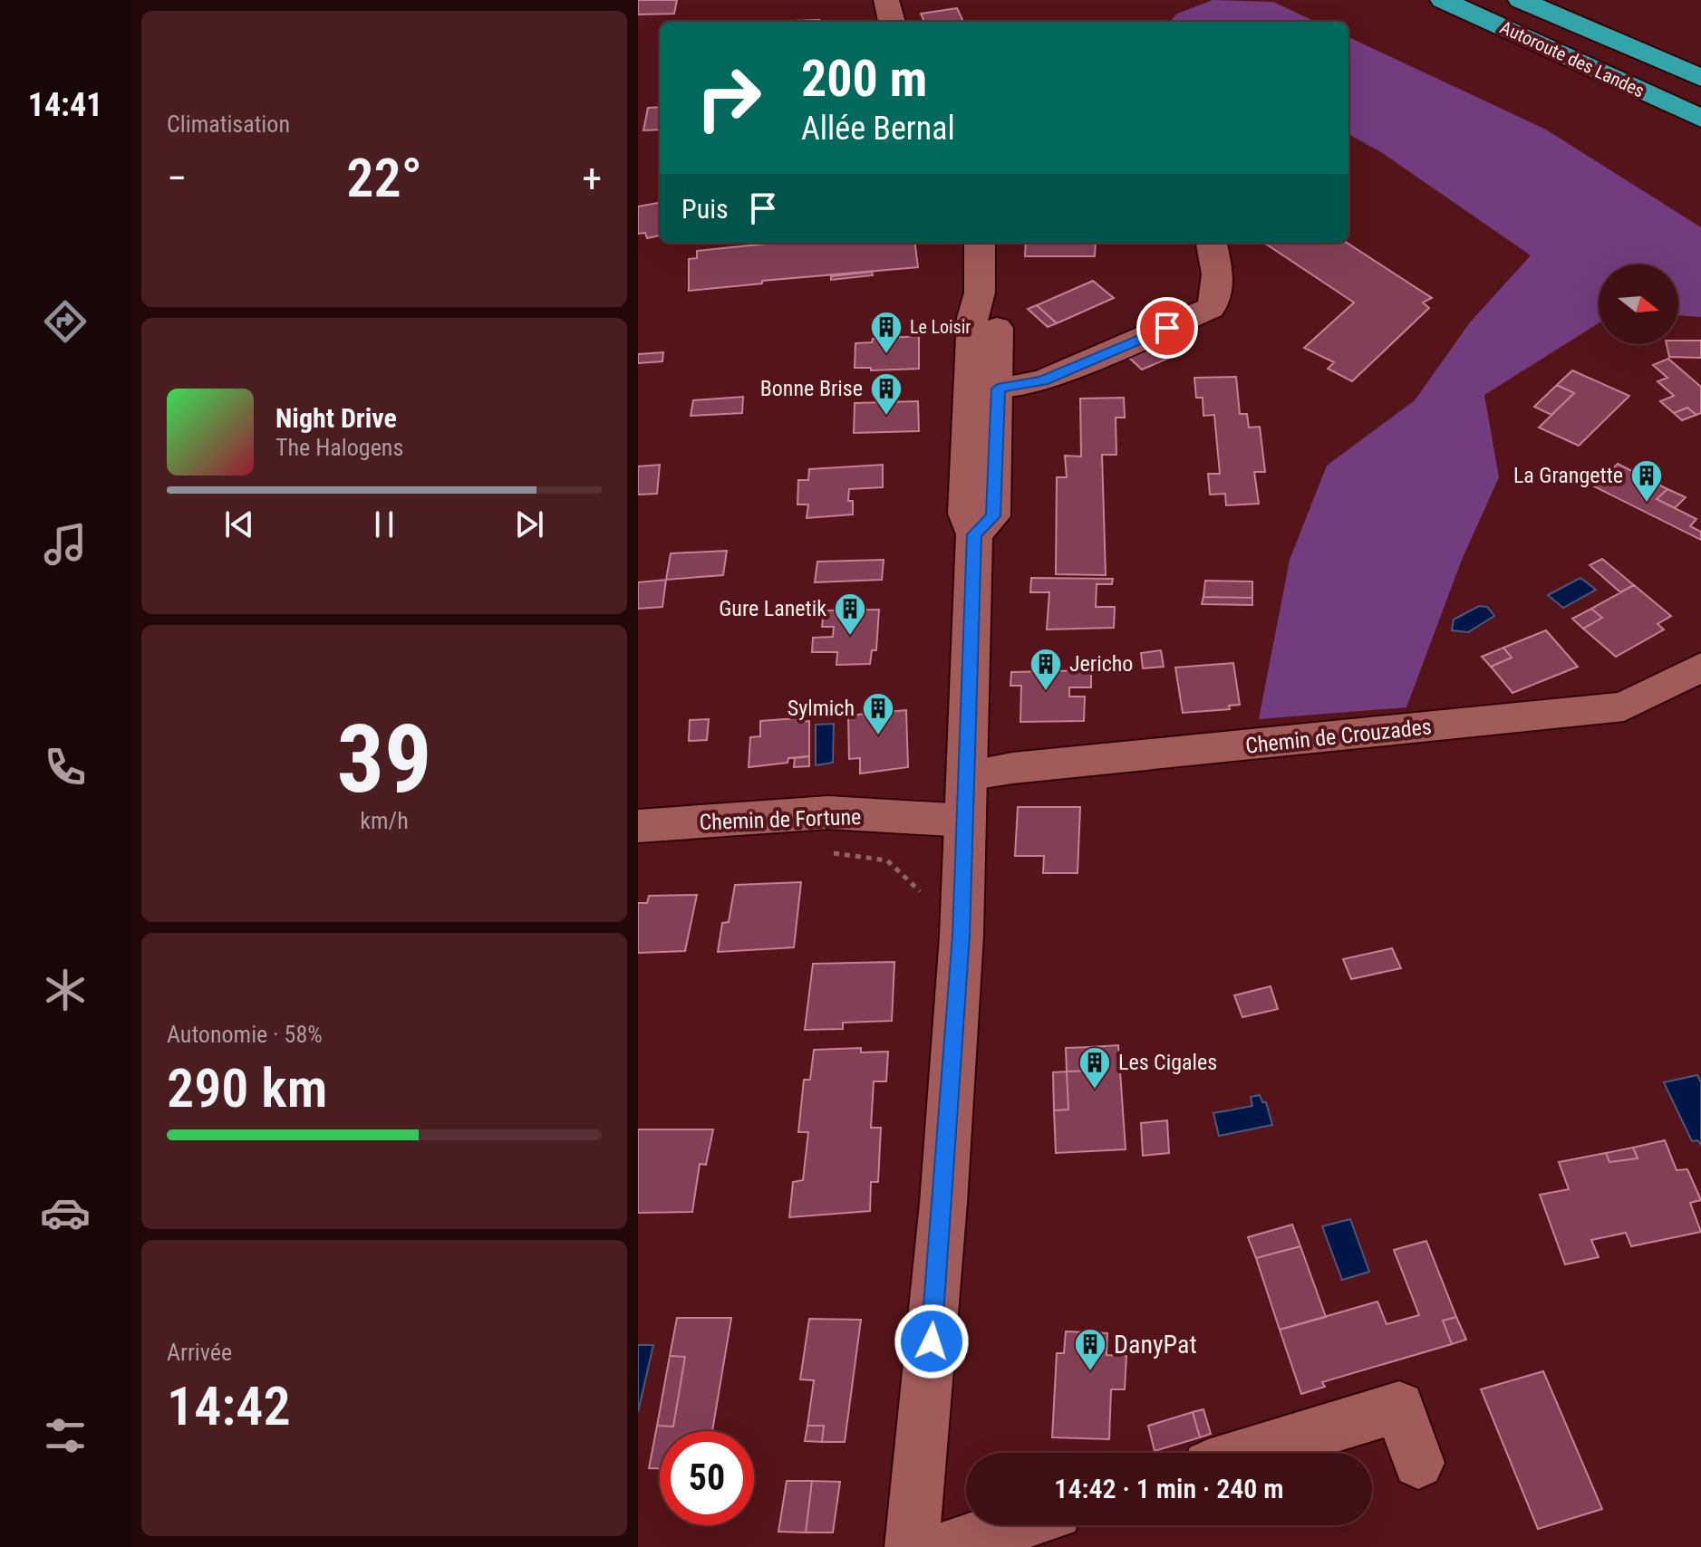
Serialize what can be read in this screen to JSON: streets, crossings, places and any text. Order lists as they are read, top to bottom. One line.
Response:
{"streets":{"highway":["Autoroute des Landes"],"street":["Chemin de Crouzades","Chemin de Fortune"]},"places":{"building":["Le Loisir","Bonne Brise","La Grangette","Gure Lanetik","Jericho","Sylmich","Les Cigales","DanyPat"]},"north":"right","page":{"tabs":"14:41","tile":["Climatisation",["39","km/h"],["Autonomie · 58%","290 km"],["Arrivée","14:42"]],"turn":["200 m","Allée Bernal"],"heat":["−","22°","+"],"then":"Puis","song":["Night Drive","The Halogens"],"limit":"50","trip":"14:42 · 1 min · 240 m"}}
